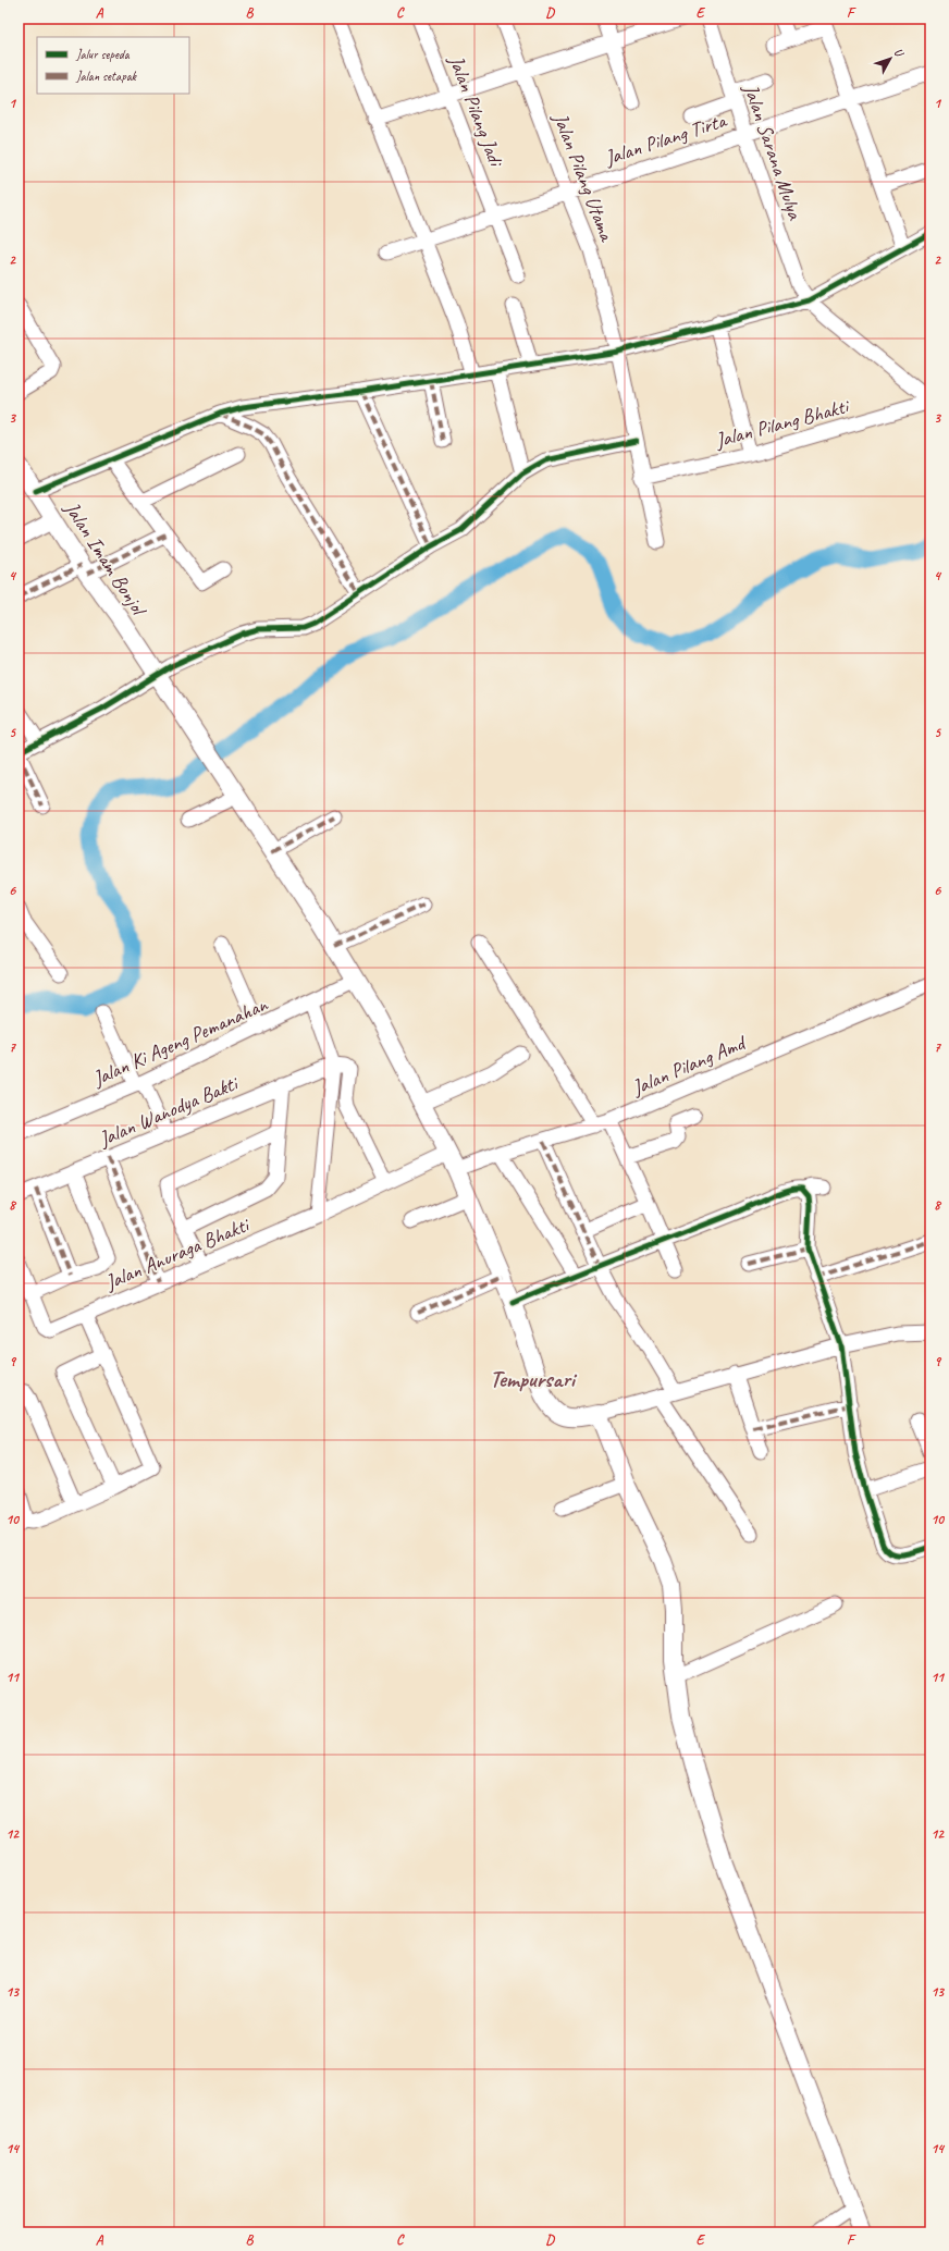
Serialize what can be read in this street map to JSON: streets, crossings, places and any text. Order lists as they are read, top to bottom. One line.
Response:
{"streets":{"main road":["Jalan Imam Bonjol"],"street":["Jalan Pilang Jadi","Jalan Pilang Tirta","Jalan Sarana Mulya","Jalan Pilang Utama","Jalan Pilang Bhakti","Jalan Ki Ageng Pemanahan","Jalan Pilang Amd","Jalan Wanodya Bakti","Jalan Anuraga Bhakti"]},"crossings":[["Jalan Pilang Jadi","Jalan Pilang Tirta"],["Jalan Pilang Tirta","Jalan Sarana Mulya"],["Jalan Pilang Tirta","Jalan Pilang Utama"],["Jalan Pilang Utama","Jalan Pilang Bhakti"],["Jalan Imam Bonjol","Jalan Ki Ageng Pemanahan"],["Jalan Imam Bonjol","Jalan Pilang Amd"],["Jalan Imam Bonjol","Jalan Anuraga Bhakti"]],"districts":["Tempursari"],"legend":["Jalur sepeda","Jalan setapak"],"north":"top right","grid":{"columns":["A","B","C","D","E","F"],"rows":["1","2","3","4","5","6","7","8","9","10","11","12","13","14"]}}
